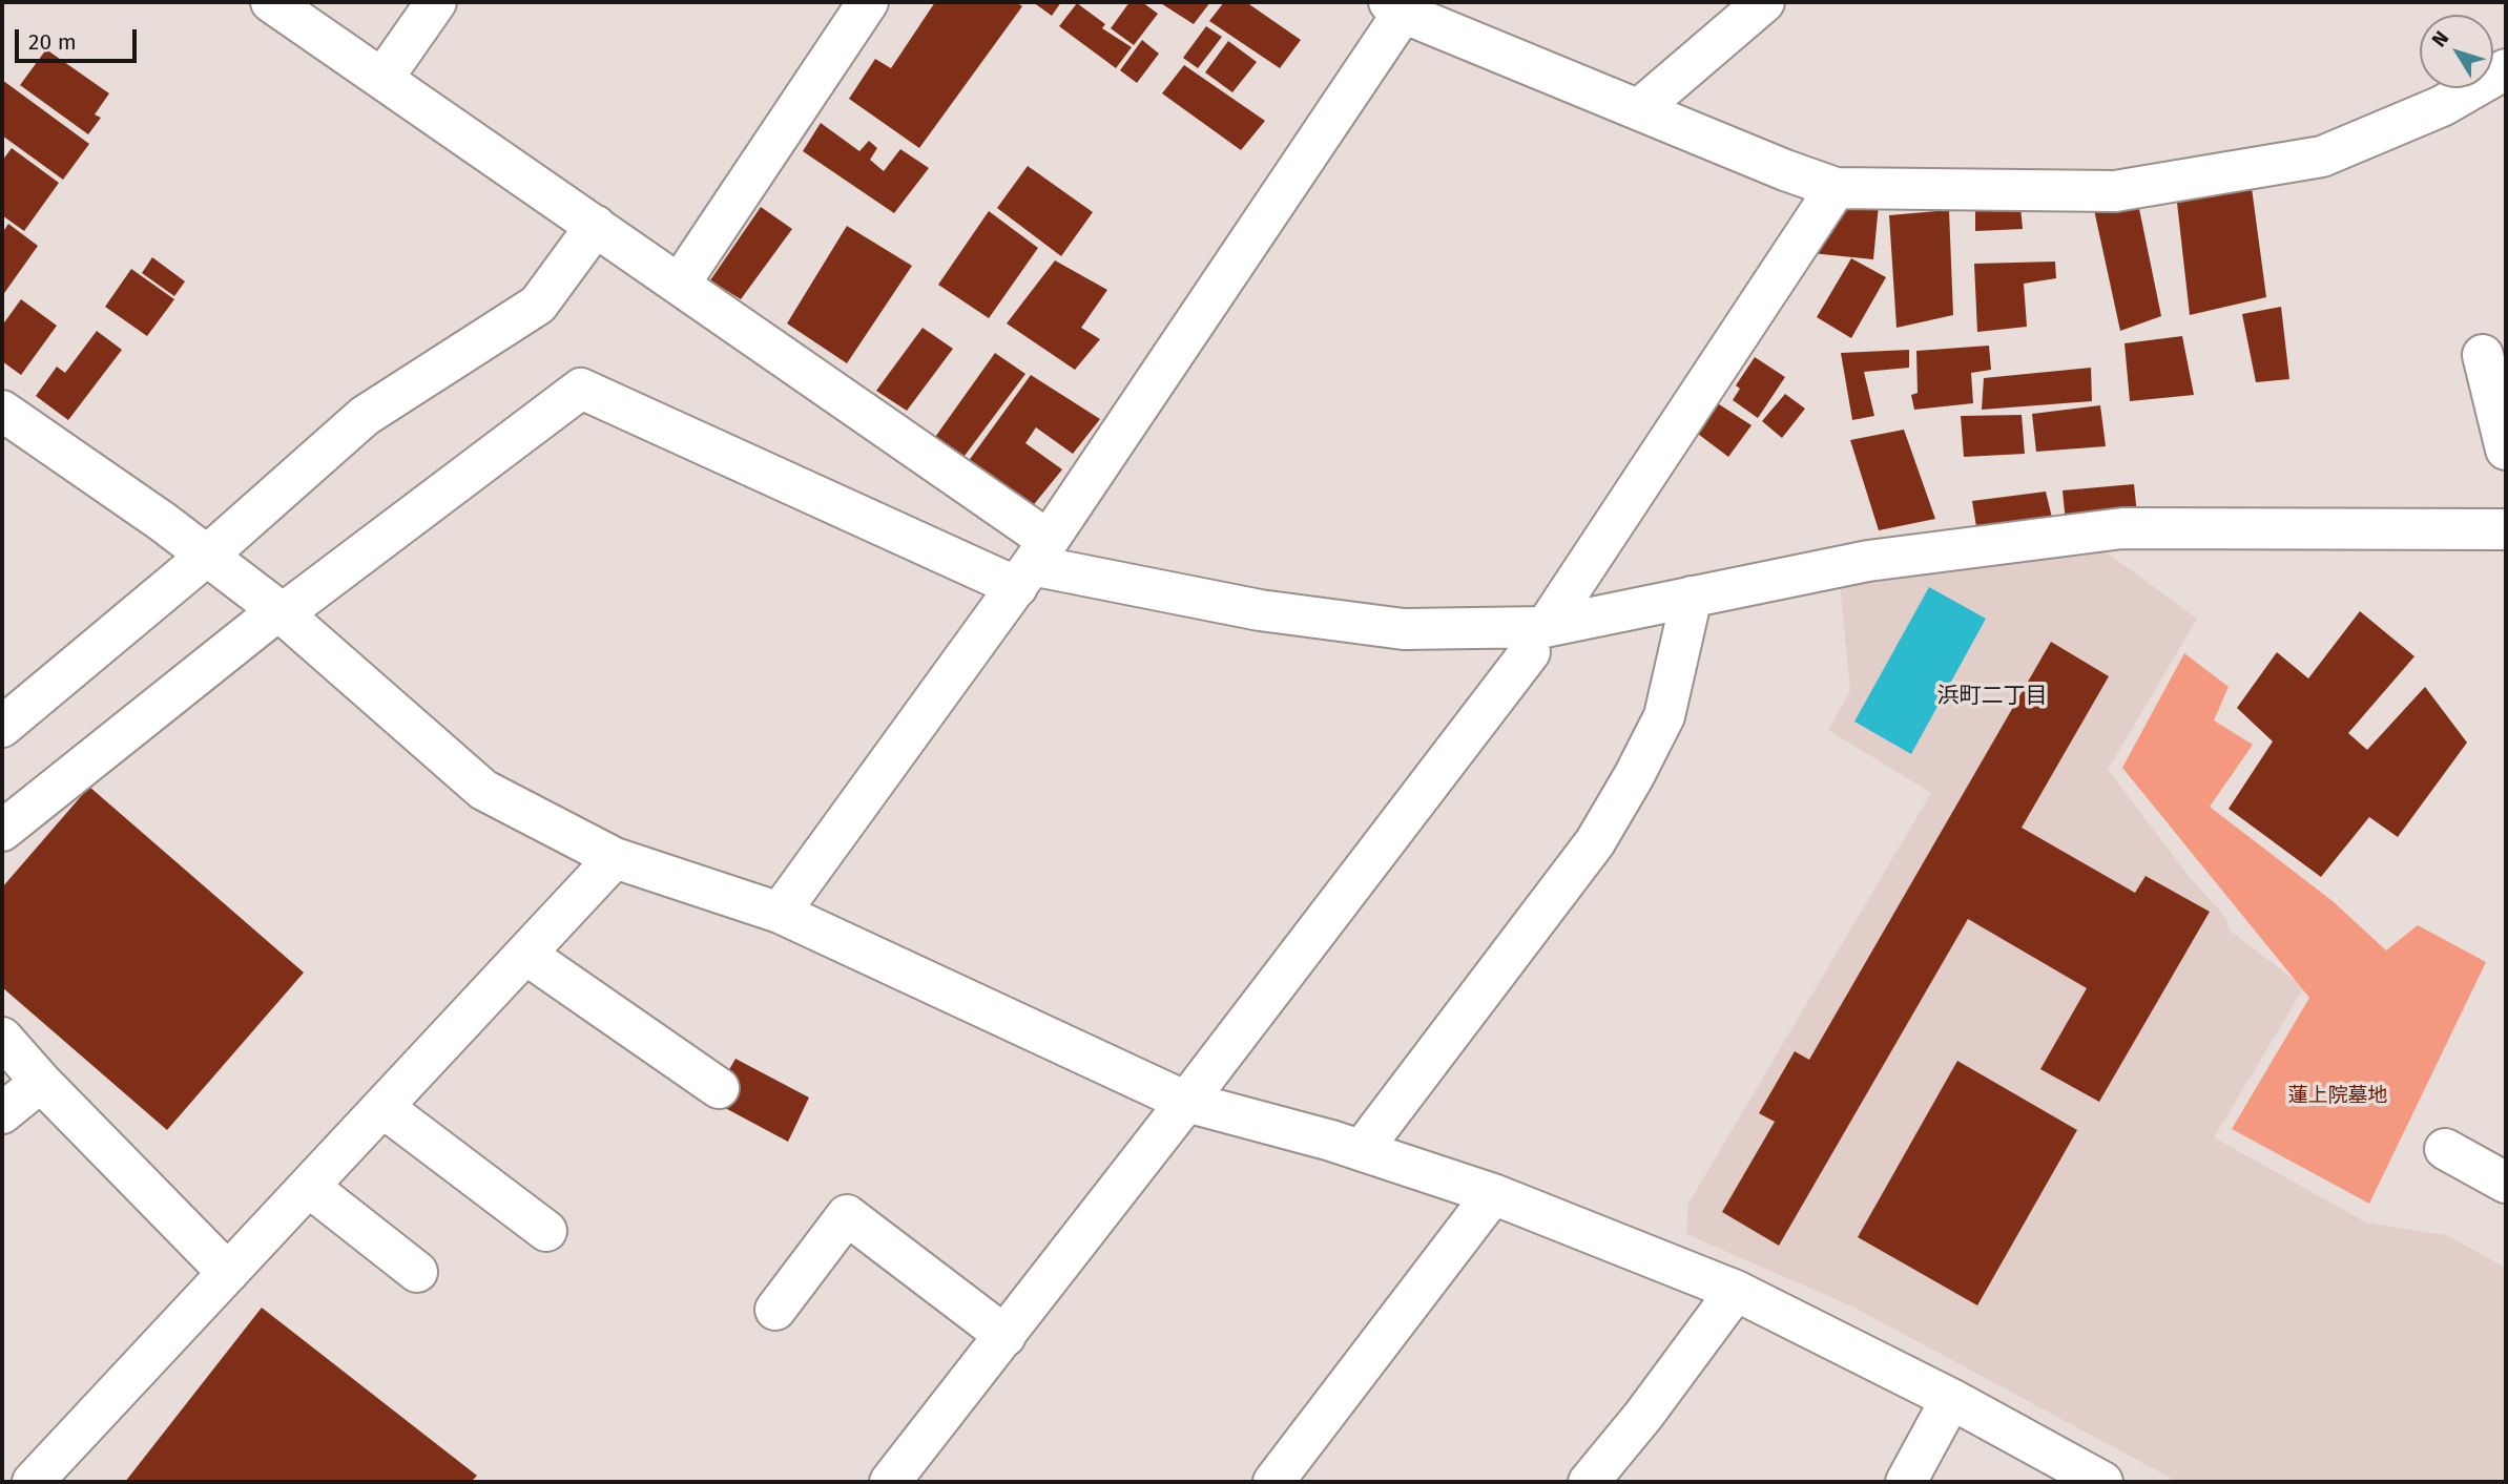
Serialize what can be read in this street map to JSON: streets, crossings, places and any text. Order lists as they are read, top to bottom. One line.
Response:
{"districts":["浜町二丁目"],"parks":["蓮上院墓地"],"scale_bar":"20 m","north":"top left"}
